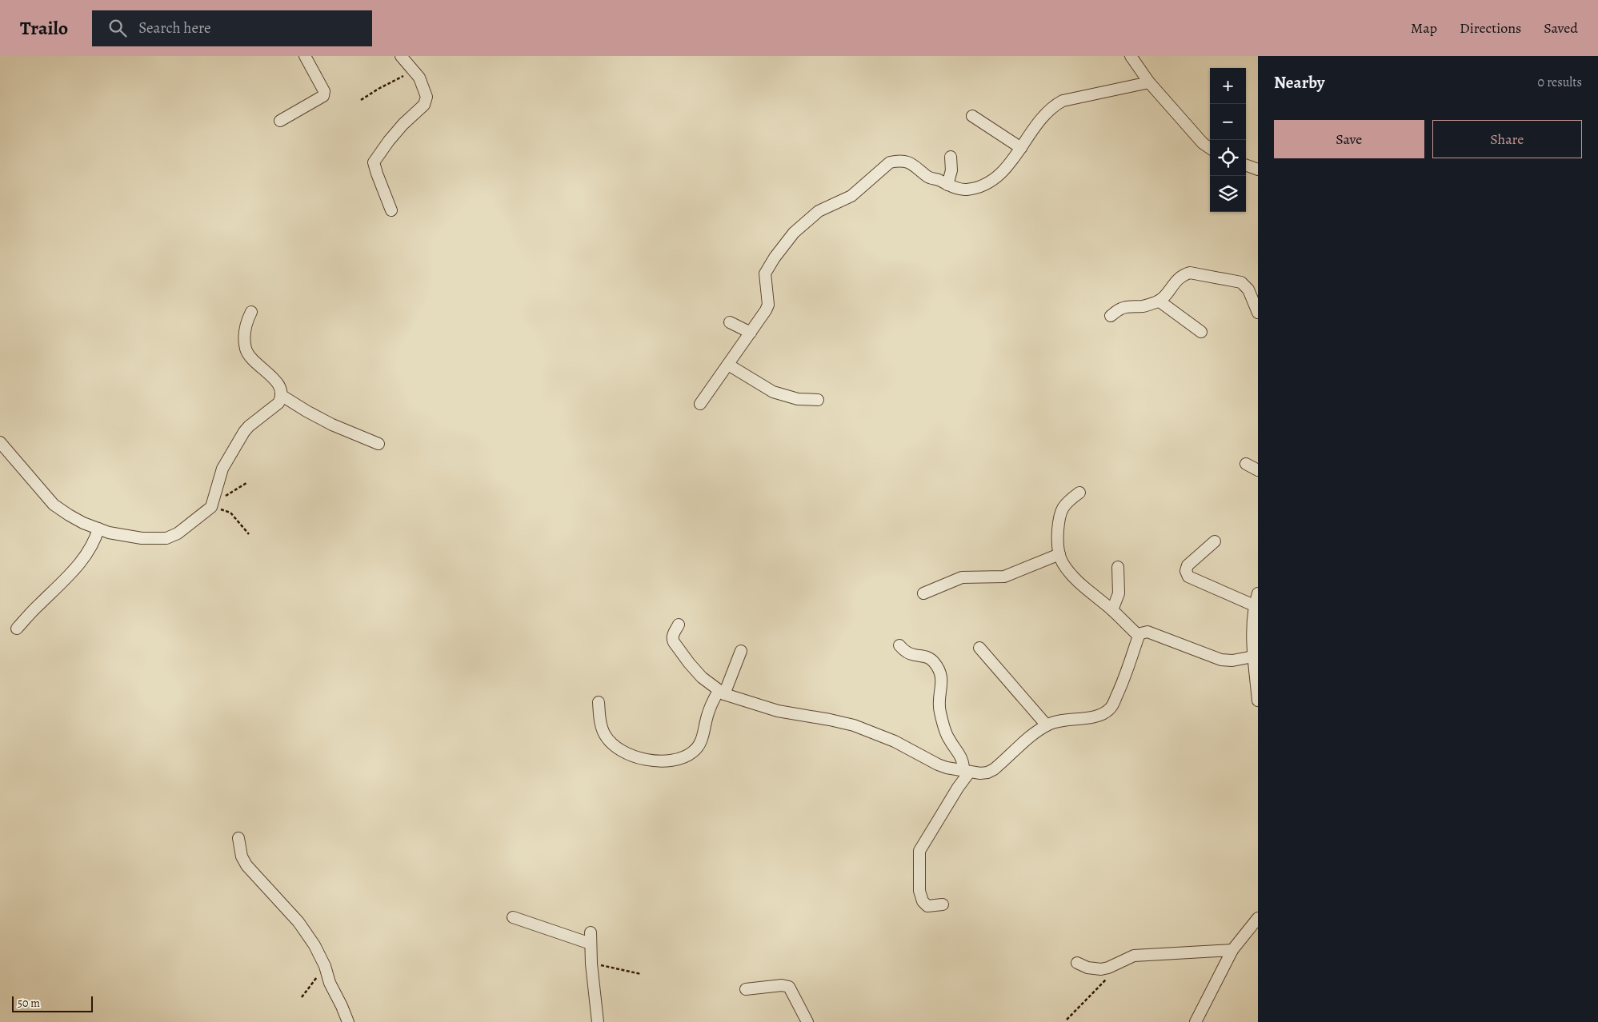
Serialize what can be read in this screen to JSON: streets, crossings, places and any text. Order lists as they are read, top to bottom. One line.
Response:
{"scale_bar":"50 m","page":{"header":"Trailo","search":"Search here","nav":["Map","Directions","Saved"],"heading":["Nearby","0 results"],"map_buttons":["+","−"],"buttons":["Save","Share"],"scale":"50 m"}}
